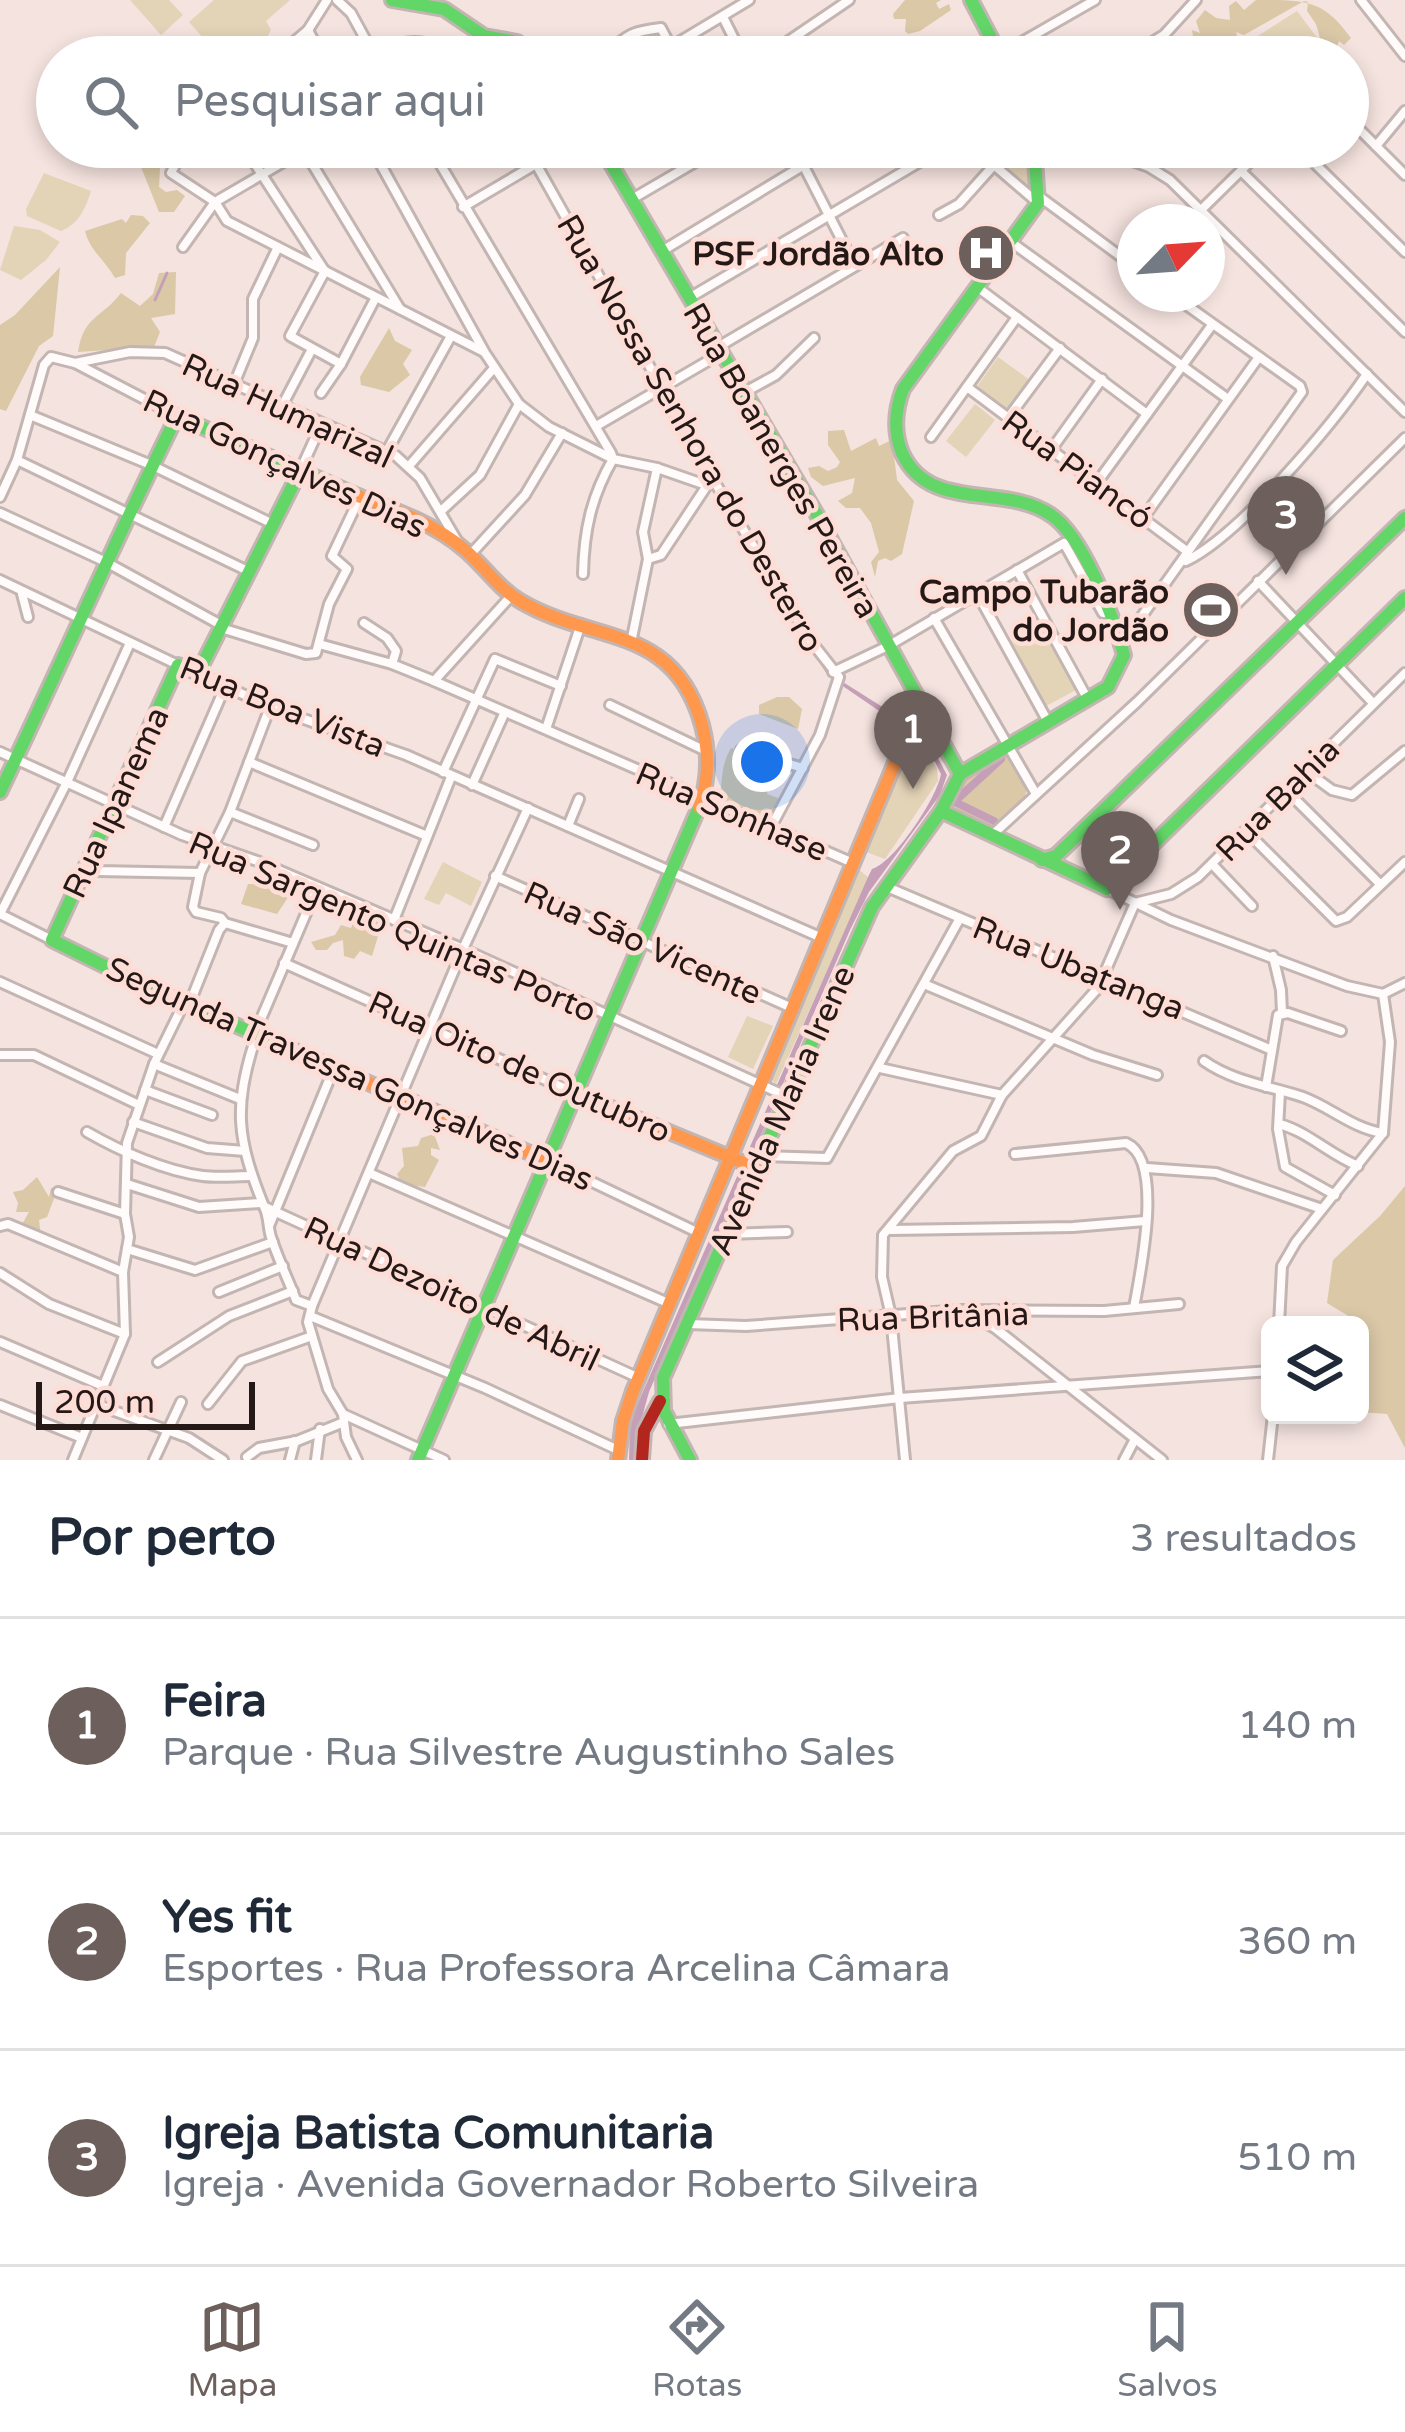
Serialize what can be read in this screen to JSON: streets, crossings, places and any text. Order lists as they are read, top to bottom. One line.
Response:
{"streets":{"street":["Rua Humarizal","Rua Nossa Senhora do Desterro","Rua Boanerges Pereira","Rua Gonçalves Dias","Rua Piancó","Rua Boa Vista","Rua Bahia","Rua Ipanema","Rua Sonhase","Rua Sargento Quintas Porto","Rua São Vicente","Rua Ubatanga","Rua Oito de Outubro","Segunda Travessa Gonçalves Dias","Avenida Maria Irene","Rua Dezoito de Abril","Rua Britânia"]},"crossings":[["Rua Humarizal","Rua Gonçalves Dias"],["Rua Humarizal","Rua Ipanema"],["Rua Boanerges Pereira","Avenida Maria Irene"],["Rua Gonçalves Dias","Rua Boa Vista"],["Rua Gonçalves Dias","Rua Ipanema"],["Rua Gonçalves Dias","Rua Sonhase"],["Rua Gonçalves Dias","Rua Sargento Quintas Porto"],["Rua Gonçalves Dias","Rua São Vicente"],["Rua Gonçalves Dias","Rua Oito de Outubro"],["Rua Gonçalves Dias","Segunda Travessa Gonçalves Dias"],["Rua Gonçalves Dias","Rua Dezoito de Abril"],["Rua Boa Vista","Rua Ipanema"],["Rua Ipanema","Rua Sonhase"],["Rua Ipanema","Rua Sargento Quintas Porto"],["Rua Ipanema","Segunda Travessa Gonçalves Dias"],["Rua Sargento Quintas Porto","Avenida Maria Irene"],["Rua Ubatanga","Avenida Maria Irene"],["Rua Oito de Outubro","Avenida Maria Irene"],["Avenida Maria Irene","Rua Britânia"]],"places":{"hospital":["PSF Jordão Alto"],"sports":["Campo Tubarão do Jordão"]},"scale_bar":"200 m","north":"top right","page":{"search":"Pesquisar aqui","pins":["3","1","2"],"scale":"200 m","heading":["Por perto","3 resultados"],"list":[{"mark":"1","name":"Feira","note":"Parque · Rua Silvestre Augustinho Sales","value":"140 m"},{"mark":"2","name":"Yes fit","note":"Esportes · Rua Professora Arcelina Câmara","value":"360 m"},{"mark":"3","name":"Igreja Batista Comunitaria","note":"Igreja · Avenida Governador Roberto Silveira","value":"510 m"}],"nav":["Mapa","Rotas","Salvos"]}}
